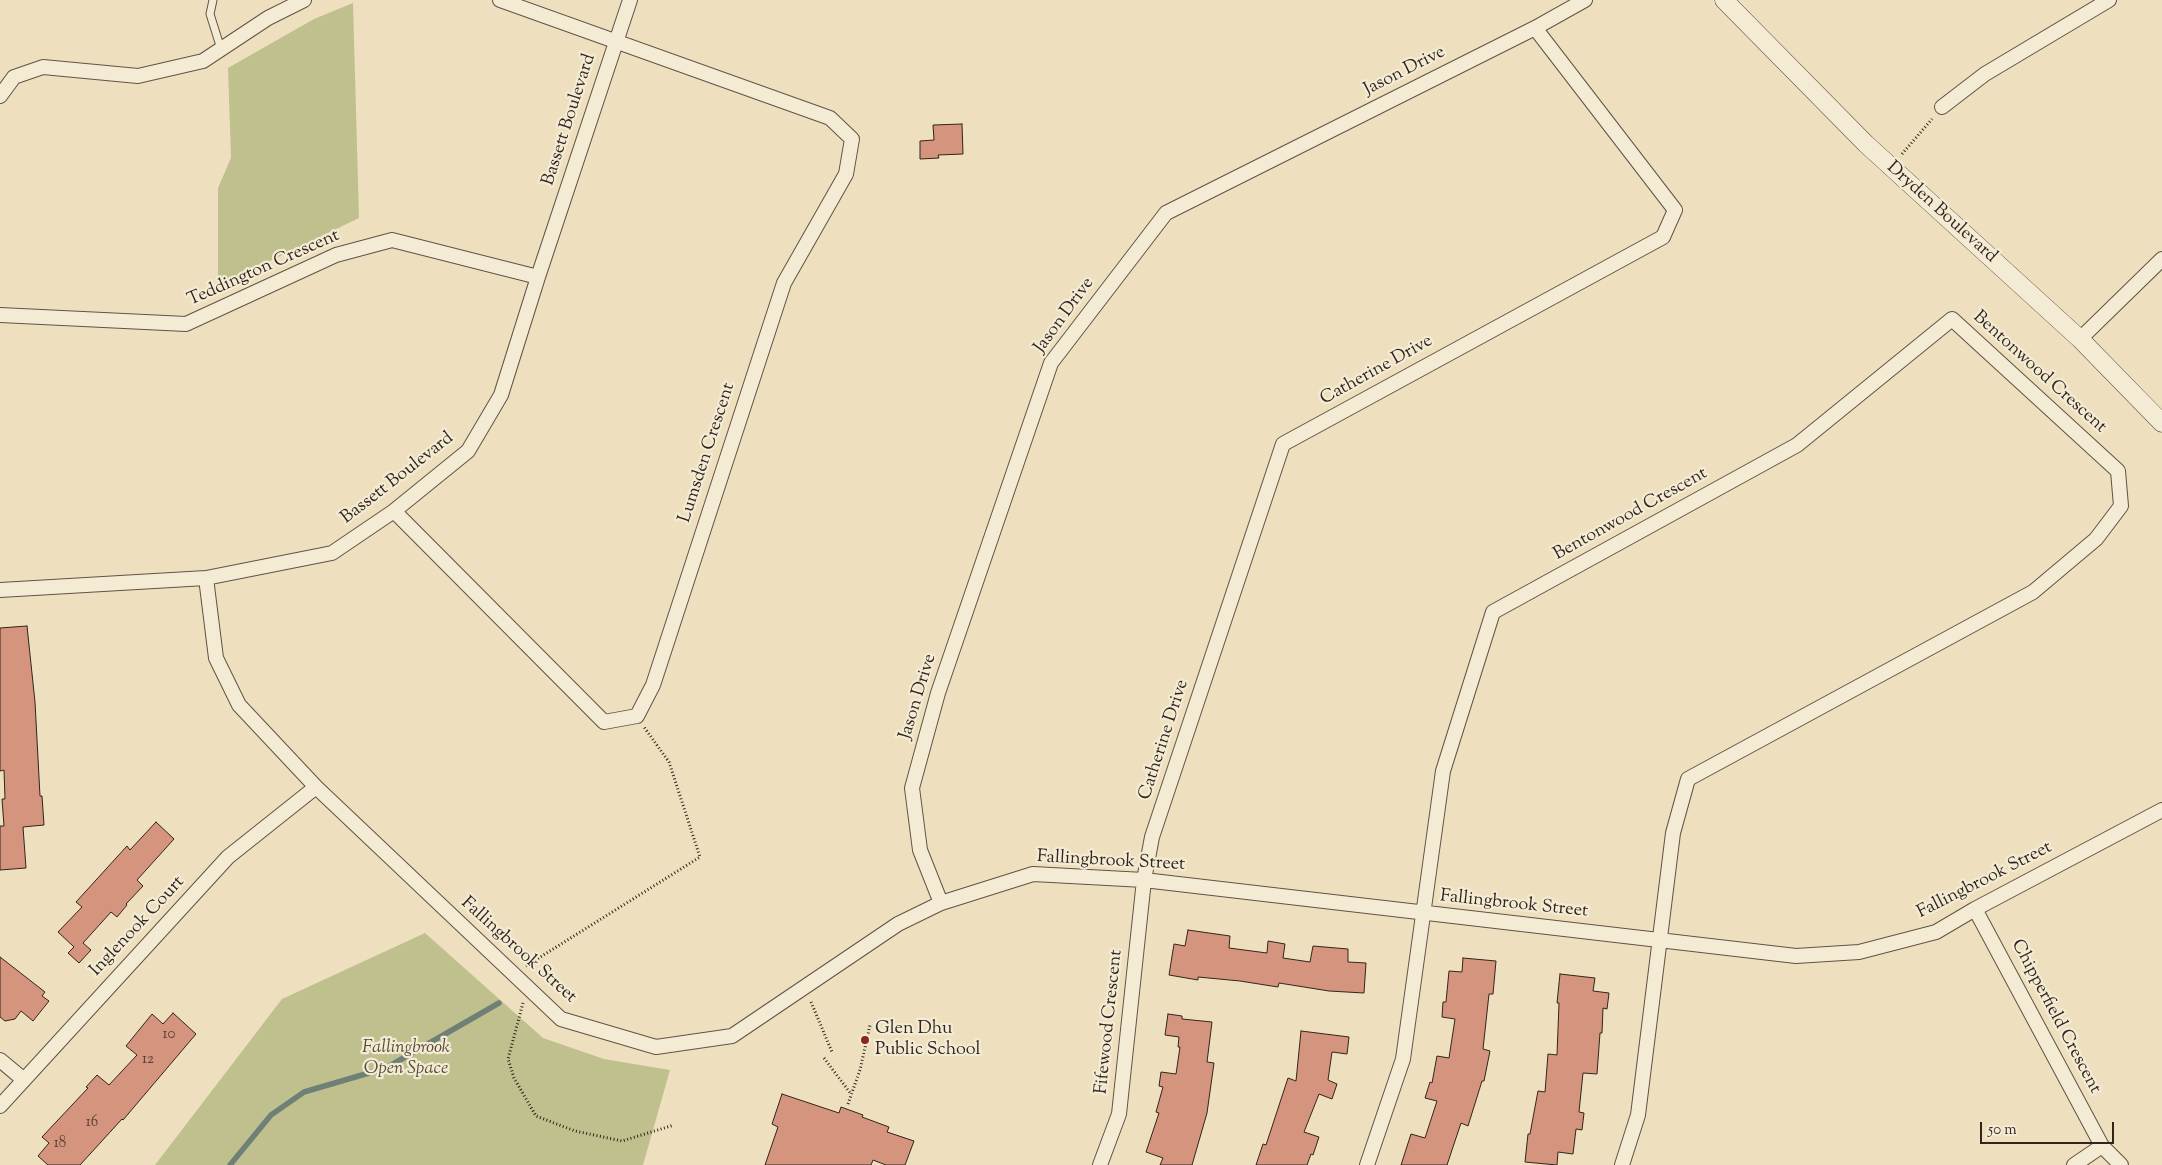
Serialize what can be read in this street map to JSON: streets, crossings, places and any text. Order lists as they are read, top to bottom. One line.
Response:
{"streets":{"street":["Jason Drive","Bassett Boulevard","Dryden Boulevard","Teddington Crescent","Catherine Drive","Bentonwood Crescent","Lumsden Crescent","Fallingbrook Street","Inglenook Court","Chipperfield Crescent","Fifewood Crescent"]},"crossings":[["Jason Drive","Catherine Drive"],["Jason Drive","Fallingbrook Street"],["Bassett Boulevard","Teddington Crescent"],["Bassett Boulevard","Lumsden Crescent"],["Bassett Boulevard","Fallingbrook Street"],["Catherine Drive","Fallingbrook Street"],["Catherine Drive","Fifewood Crescent"],["Bentonwood Crescent","Fallingbrook Street"],["Fallingbrook Street","Inglenook Court"],["Fallingbrook Street","Chipperfield Crescent"],["Fallingbrook Street","Fifewood Crescent"]],"parks":["Fallingbrook Open Space"],"places":["Glen Dhu Public School"],"house_numbers":["10","12","16","18"],"scale_bar":"50 m"}
